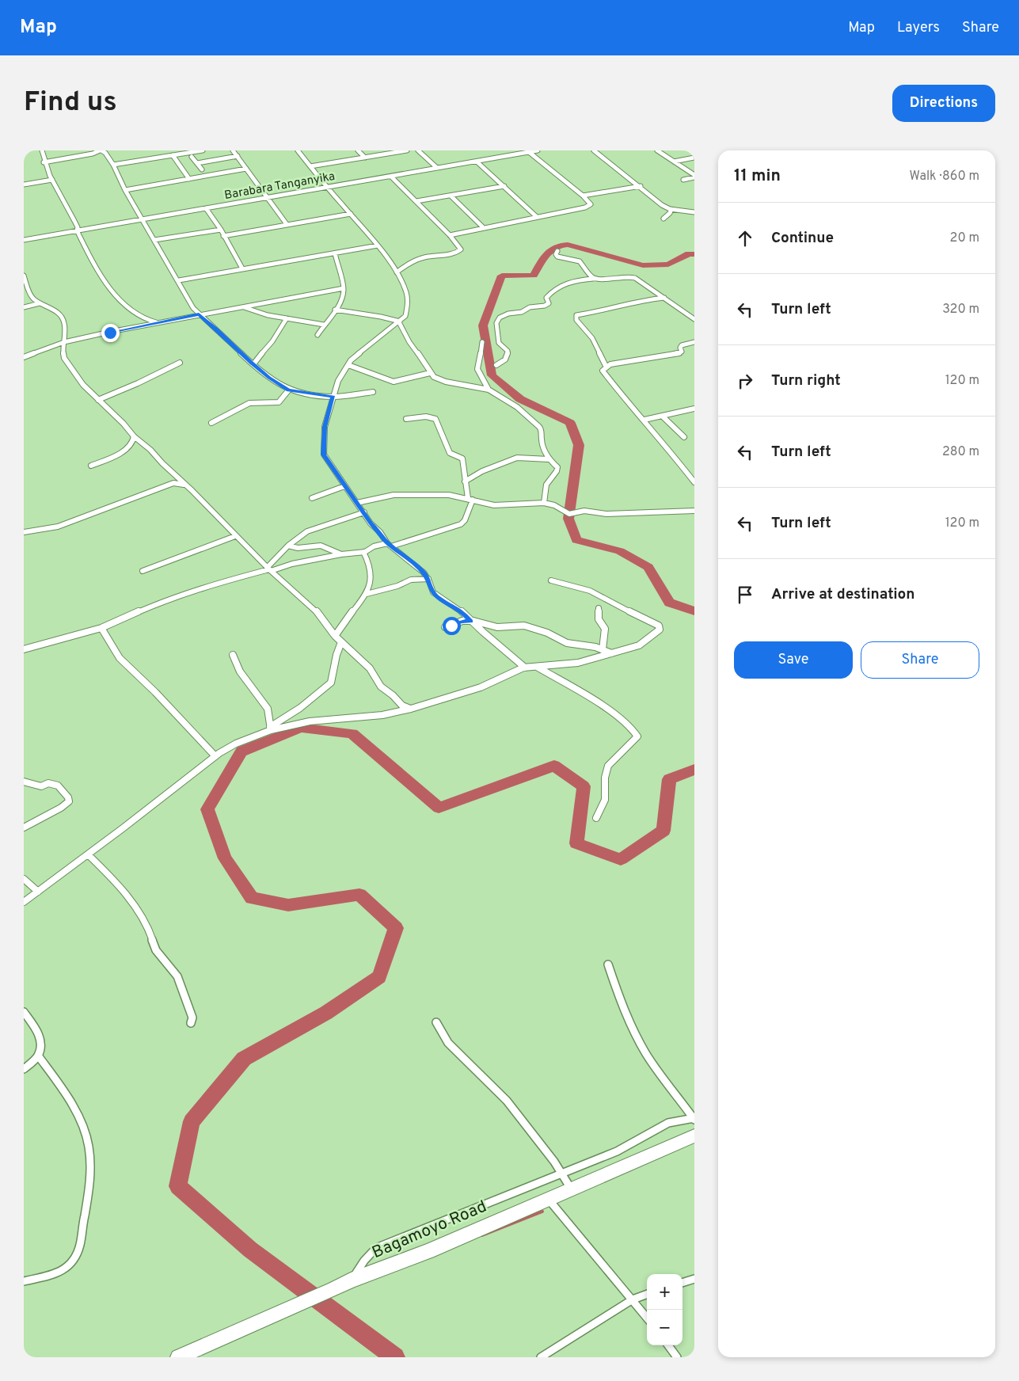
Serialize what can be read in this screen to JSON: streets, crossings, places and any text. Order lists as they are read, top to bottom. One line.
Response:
{"streets":{"highway":["Bagamoyo Road"],"street":["Barabara Tanganyika"]},"page":{"header":"Map","nav":["Map","Layers","Share"],"buttons":["Directions",["Save","Share"]],"title":"Find us","heading":["11 min","Walk · 860 m"],"list":[["Continue","20 m"],["Turn left","320 m"],["Turn right","120 m"],["Turn left","280 m"],["Turn left","120 m"],"Arrive at destination"],"map_buttons":["+","−"]}}
